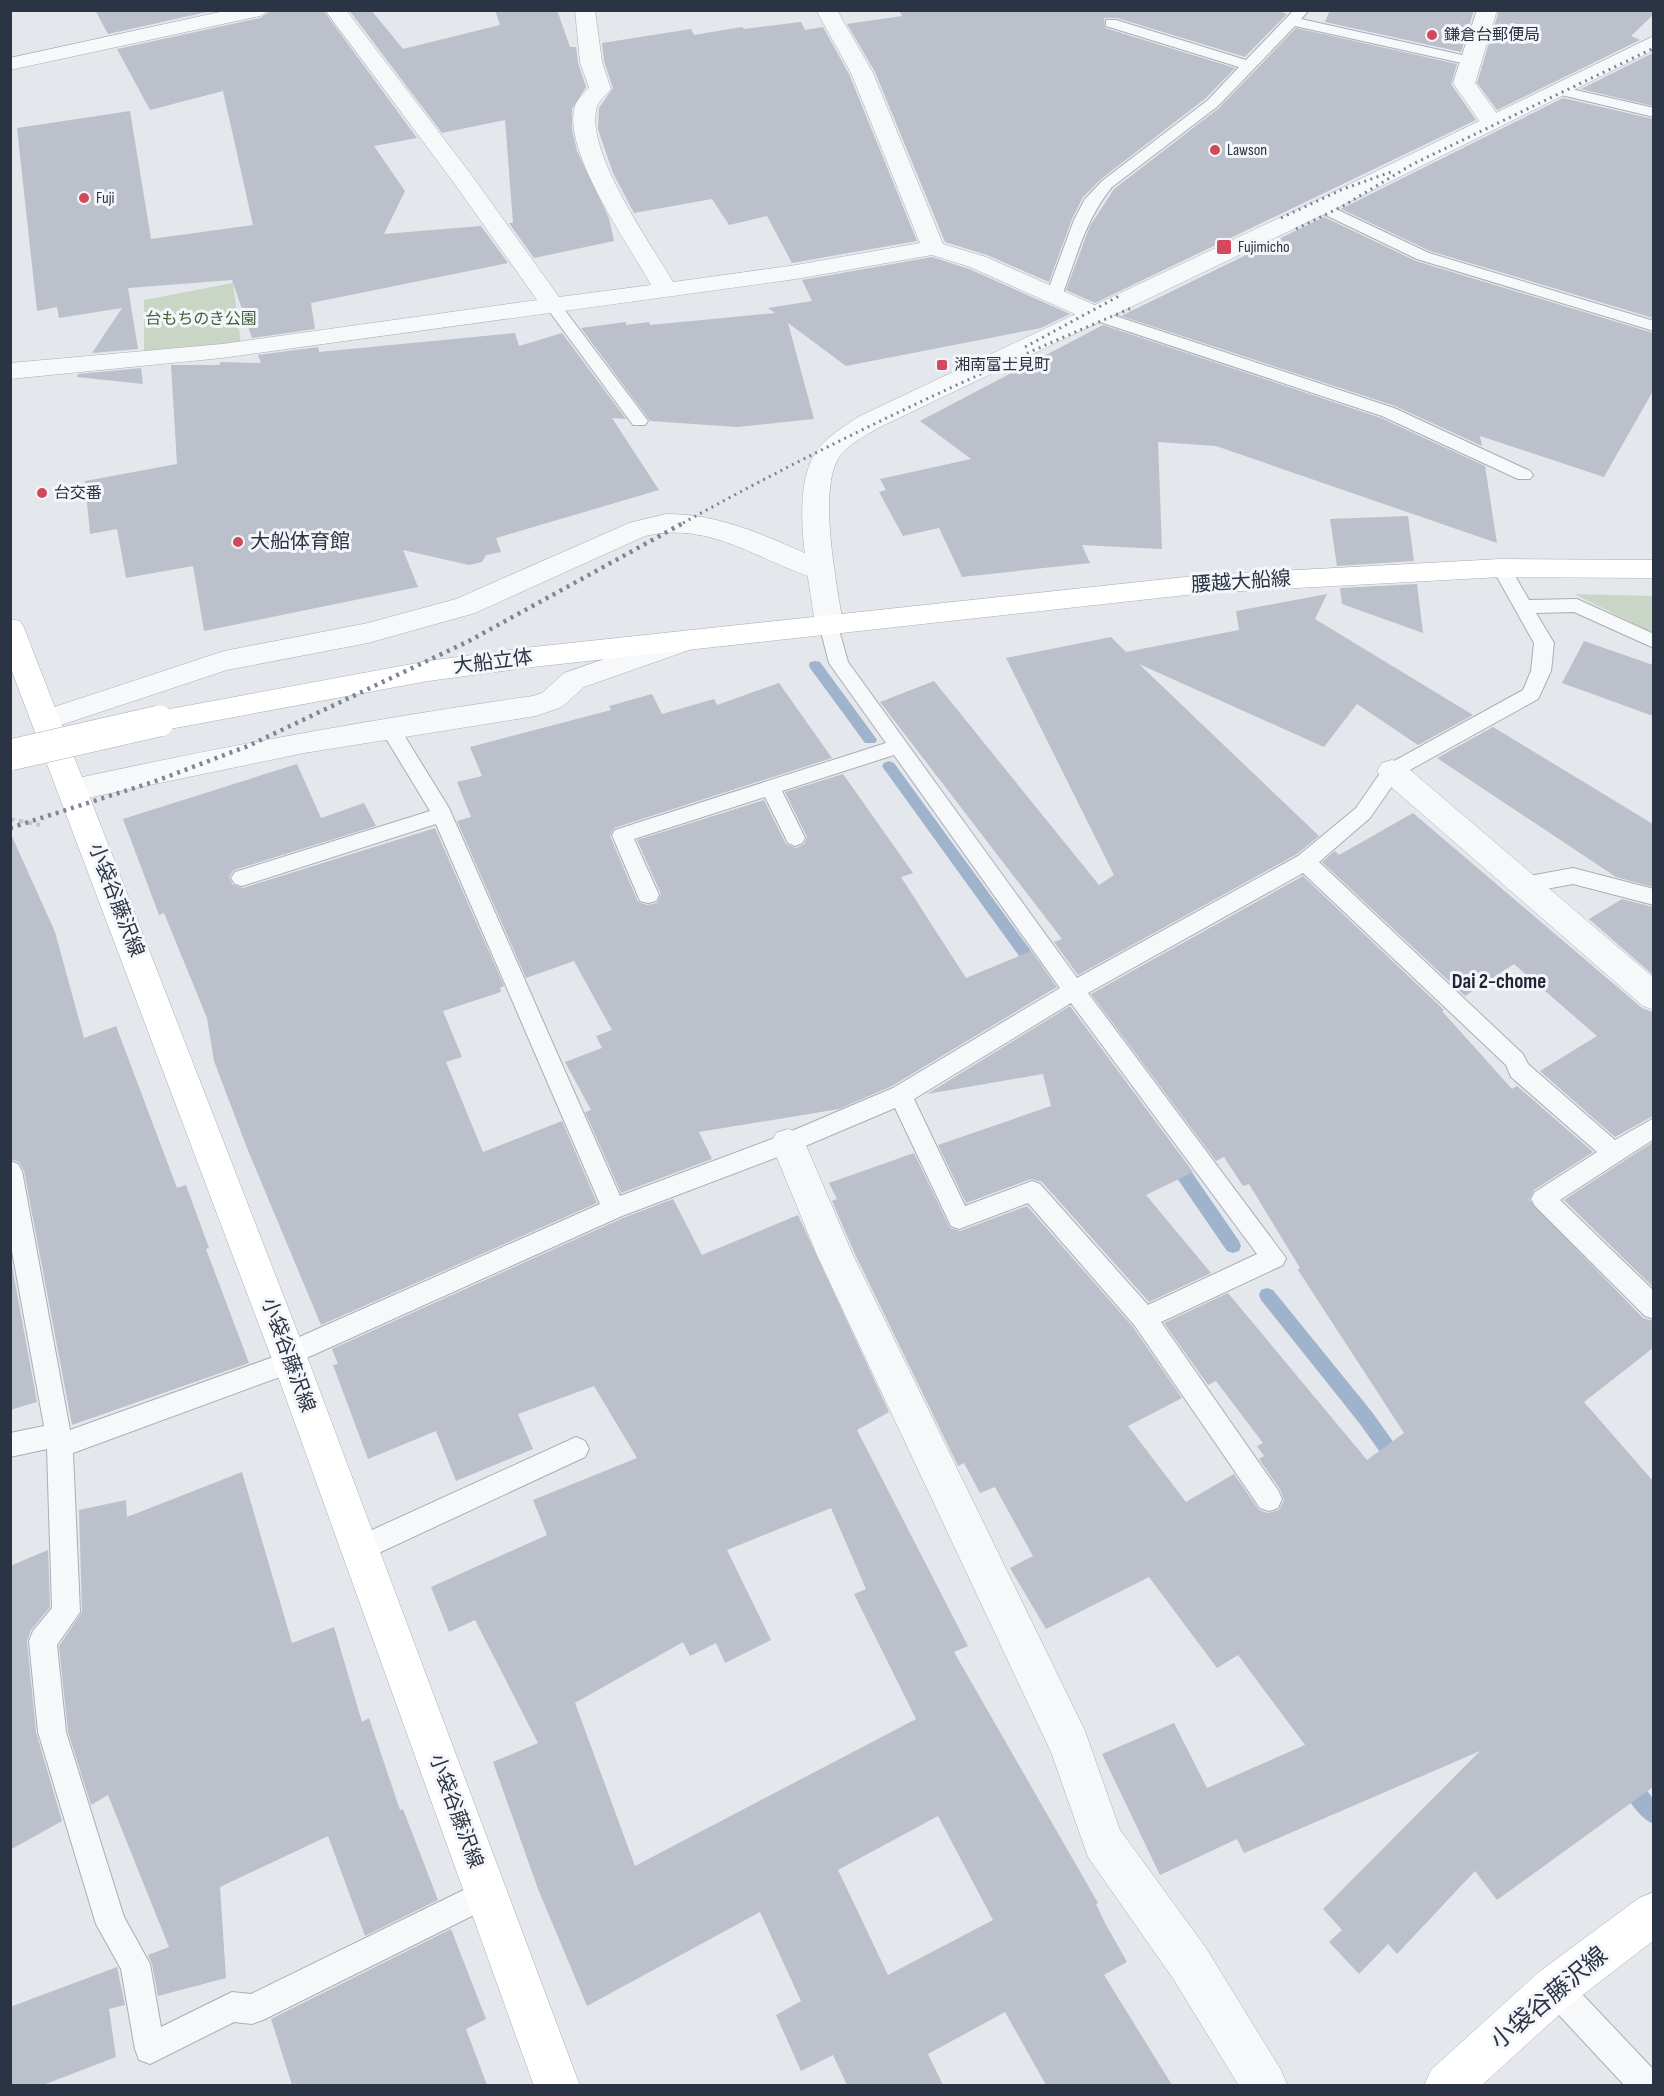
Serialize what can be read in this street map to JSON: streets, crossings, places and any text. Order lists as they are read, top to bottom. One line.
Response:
{"streets":{"main road":["腰越大船線","大船立体","小袋谷藤沢線"]},"crossings":[["腰越大船線","大船立体"]],"districts":["Dai 2-chome"],"parks":["台もちのき公園"],"places":{"other":["鎌倉台郵便局","Lawson","Fuji","台交番","大船体育館"],"transit":["Fujimicho","湘南富士見町"]}}
